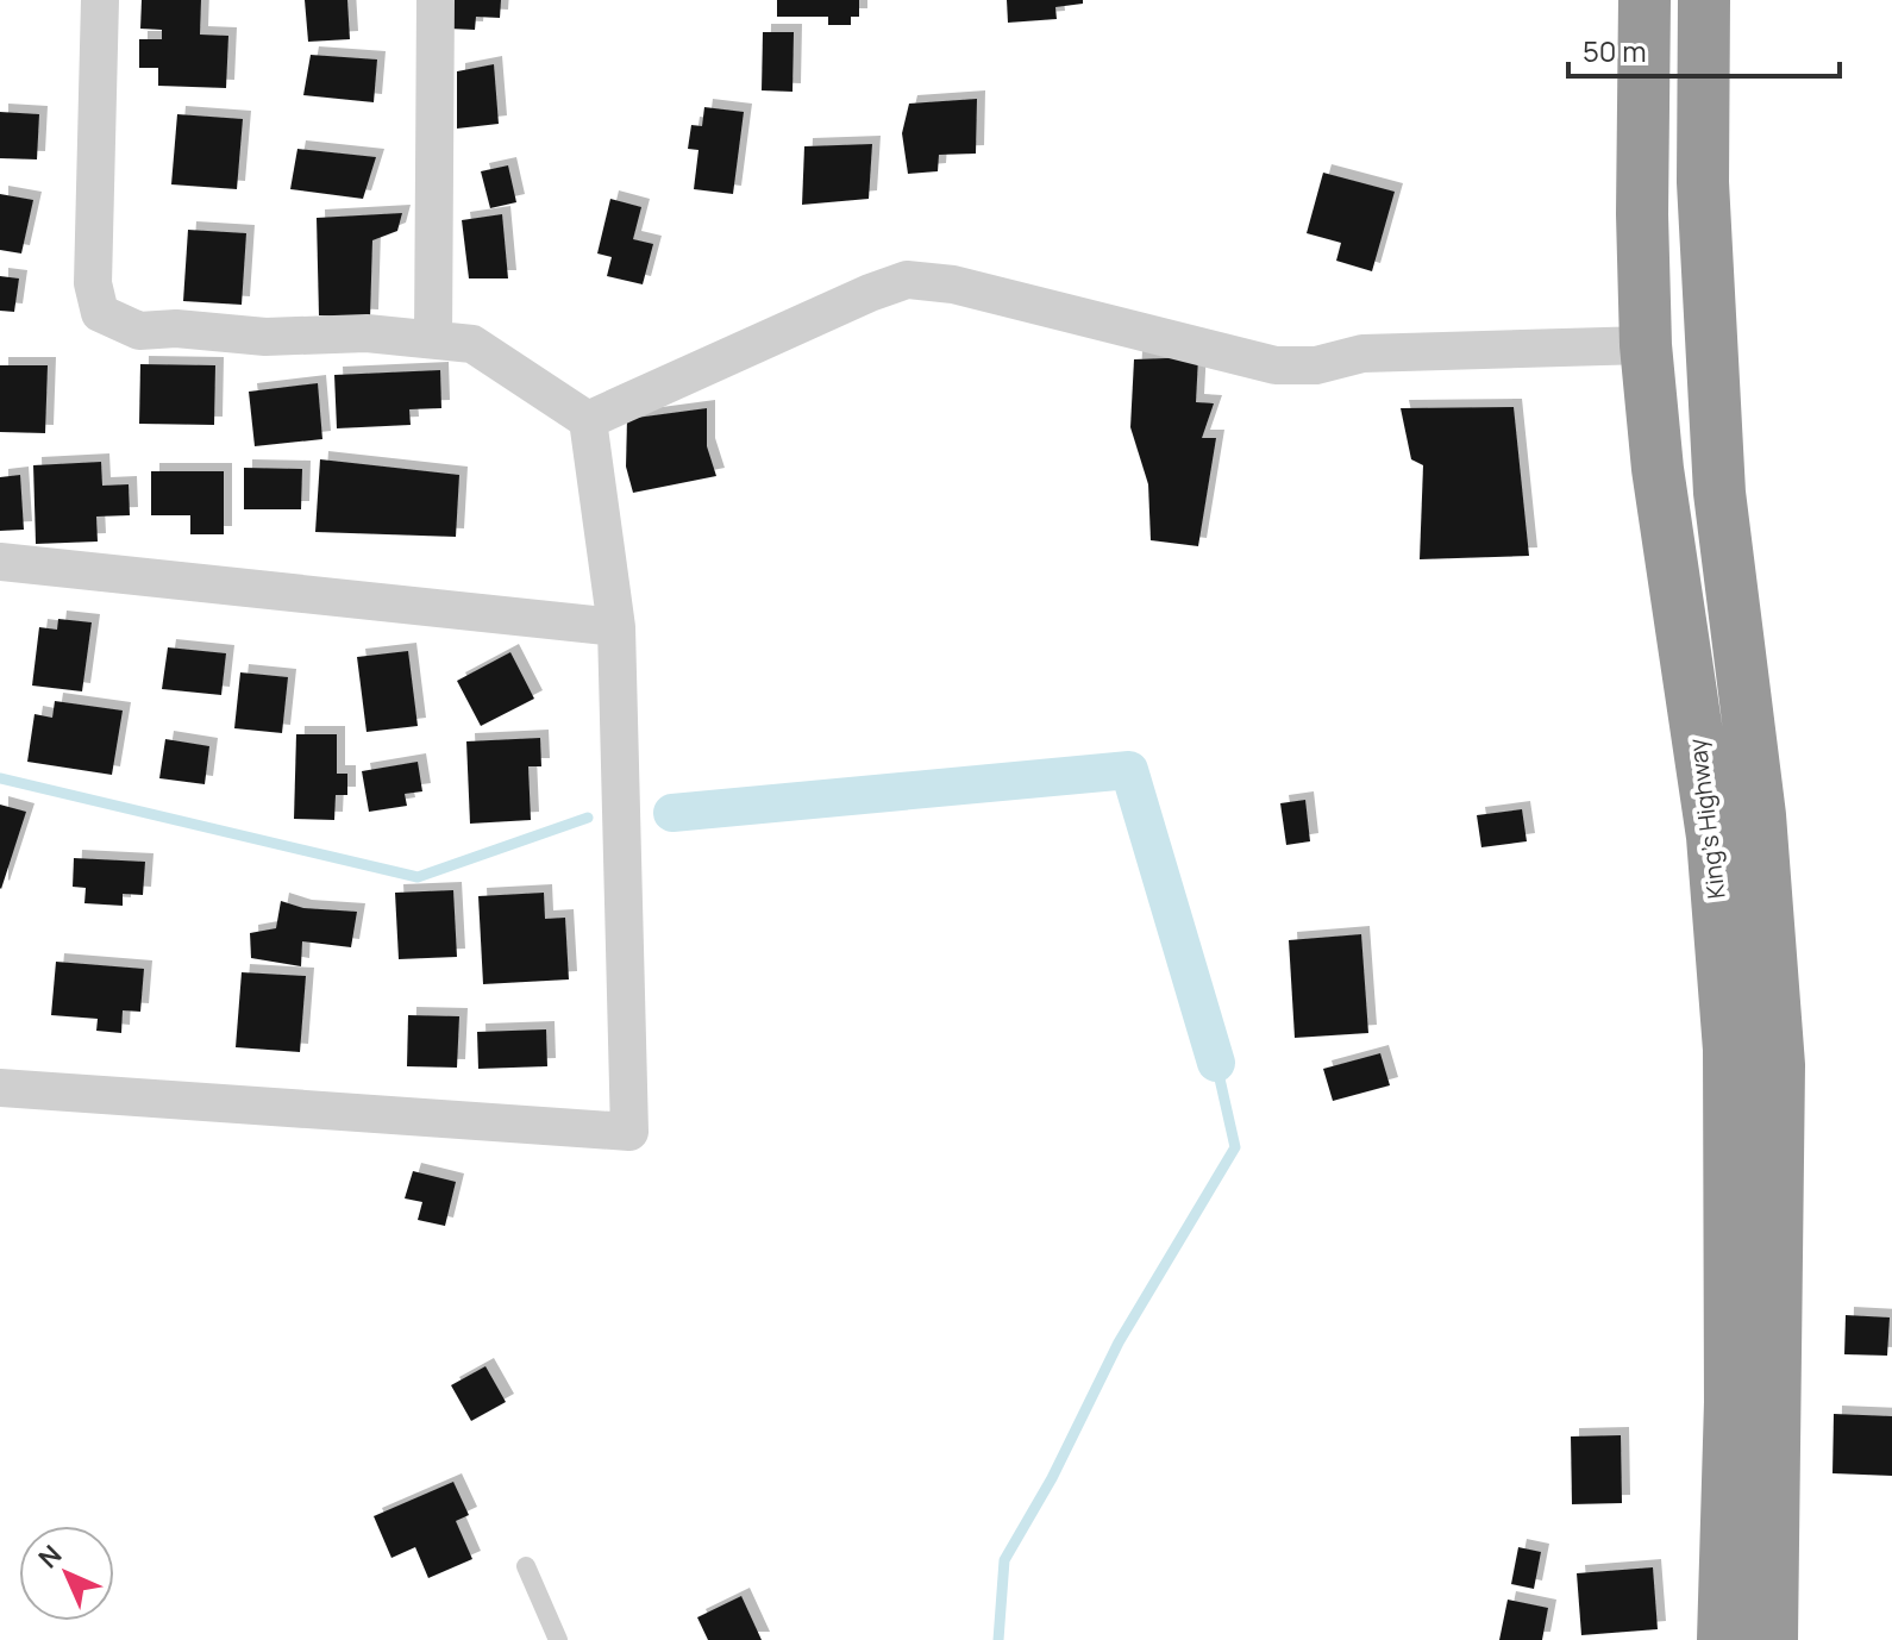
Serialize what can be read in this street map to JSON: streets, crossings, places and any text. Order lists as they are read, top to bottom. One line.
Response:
{"streets":{"highway":["King's Highway"]},"scale_bar":"50 m","north":"top left"}
